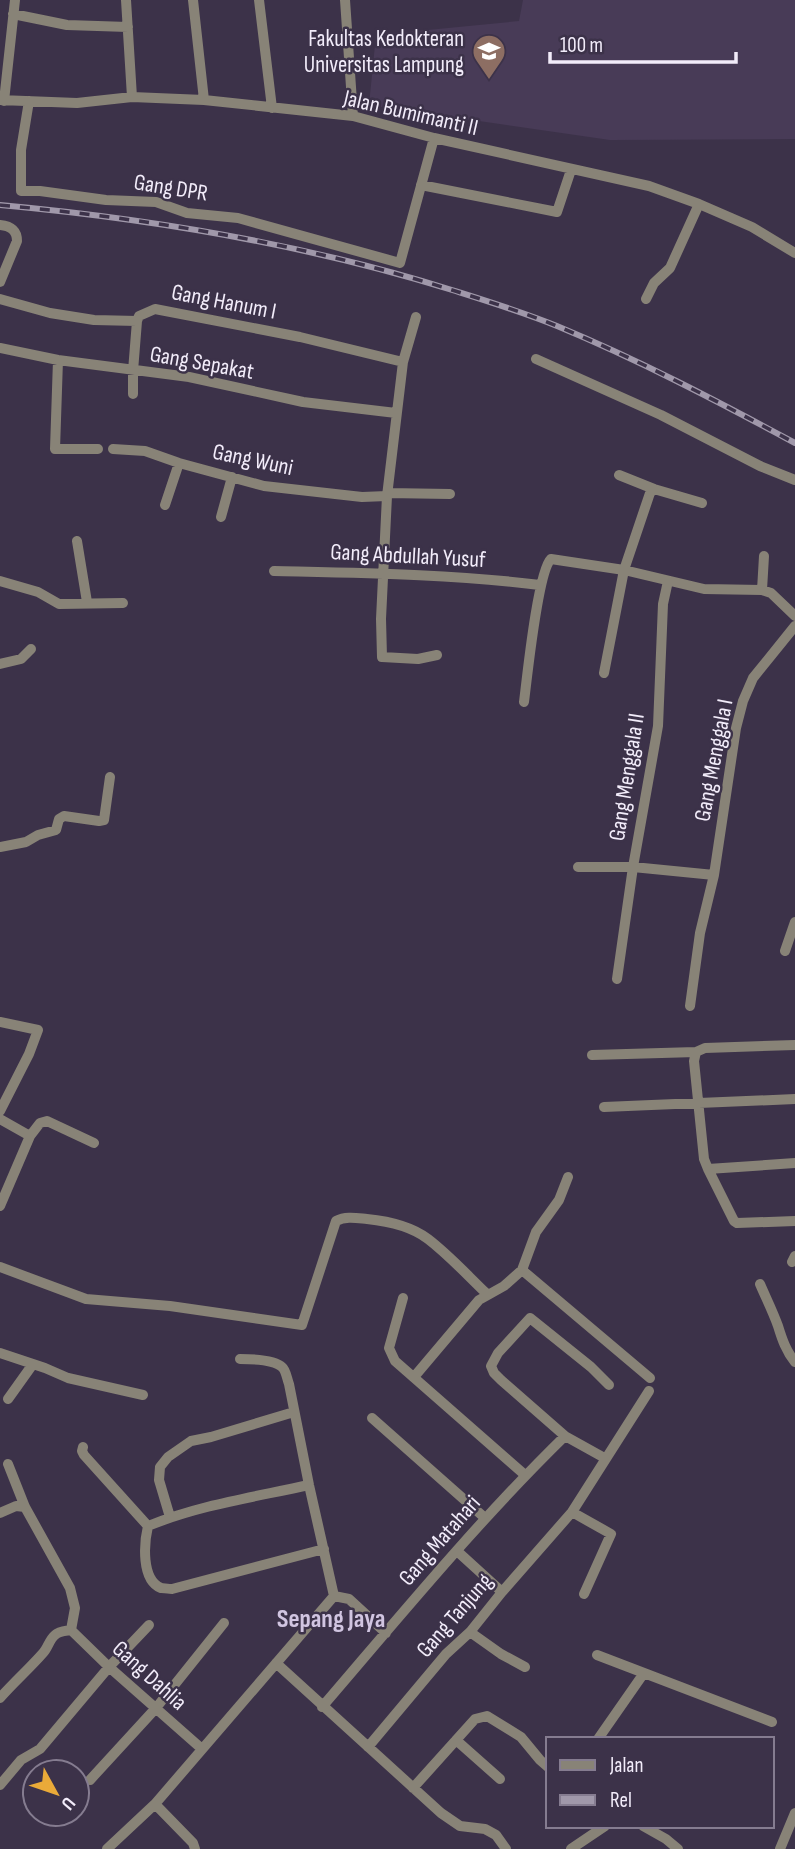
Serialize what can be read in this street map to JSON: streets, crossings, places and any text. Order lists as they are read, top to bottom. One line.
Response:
{"streets":{"street":["Jalan Bumimanti II","Gang DPR","Gang Hanum I","Gang Sepakat","Gang Wuni","Gang Abdullah Yusuf","Gang Menggala I","Gang Menggala II","Gang Matahari","Gang Tanjung","Gang Dahlia"]},"crossings":[["Jalan Bumimanti II","Gang DPR"]],"districts":["Sepang Jaya"],"places":{"school or university":["Fakultas Kedokteran Universitas Lampung"]},"legend":["Jalan","Rel"],"scale_bar":"100 m","north":"bottom right"}
